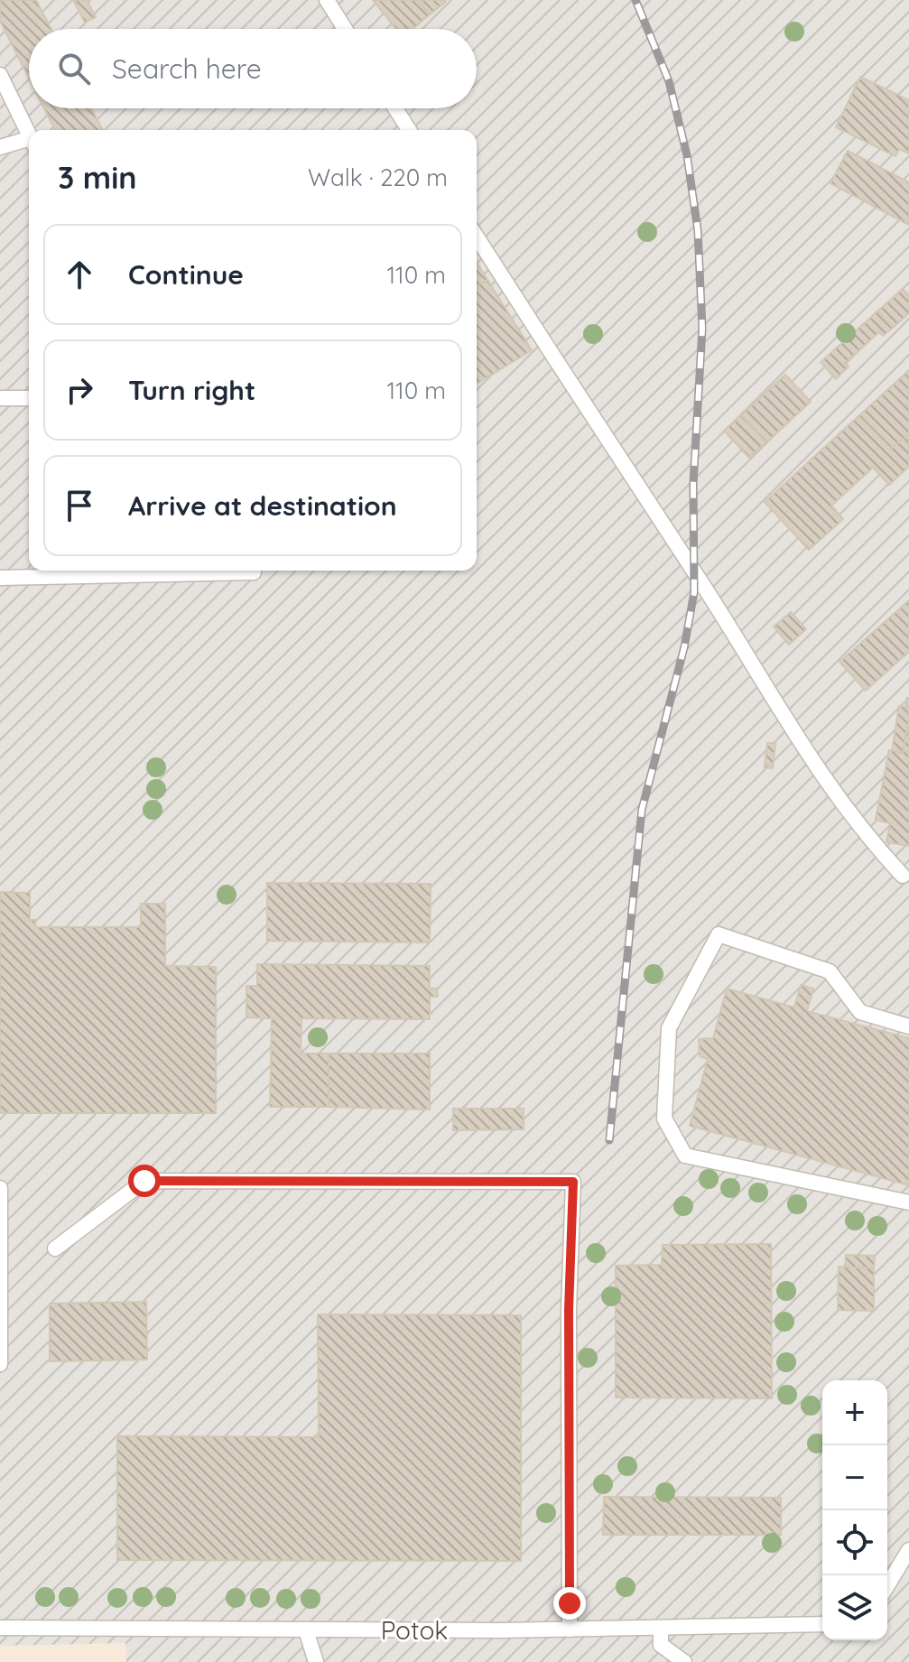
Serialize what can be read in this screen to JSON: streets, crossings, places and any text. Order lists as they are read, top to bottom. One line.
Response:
{"streets":{"lane":["Potok"]},"page":{"search":"Search here","heading":["3 min","Walk · 220 m"],"list":[["Continue","110 m"],["Turn right","110 m"],"Arrive at destination"],"map_buttons":["+","−"]}}
